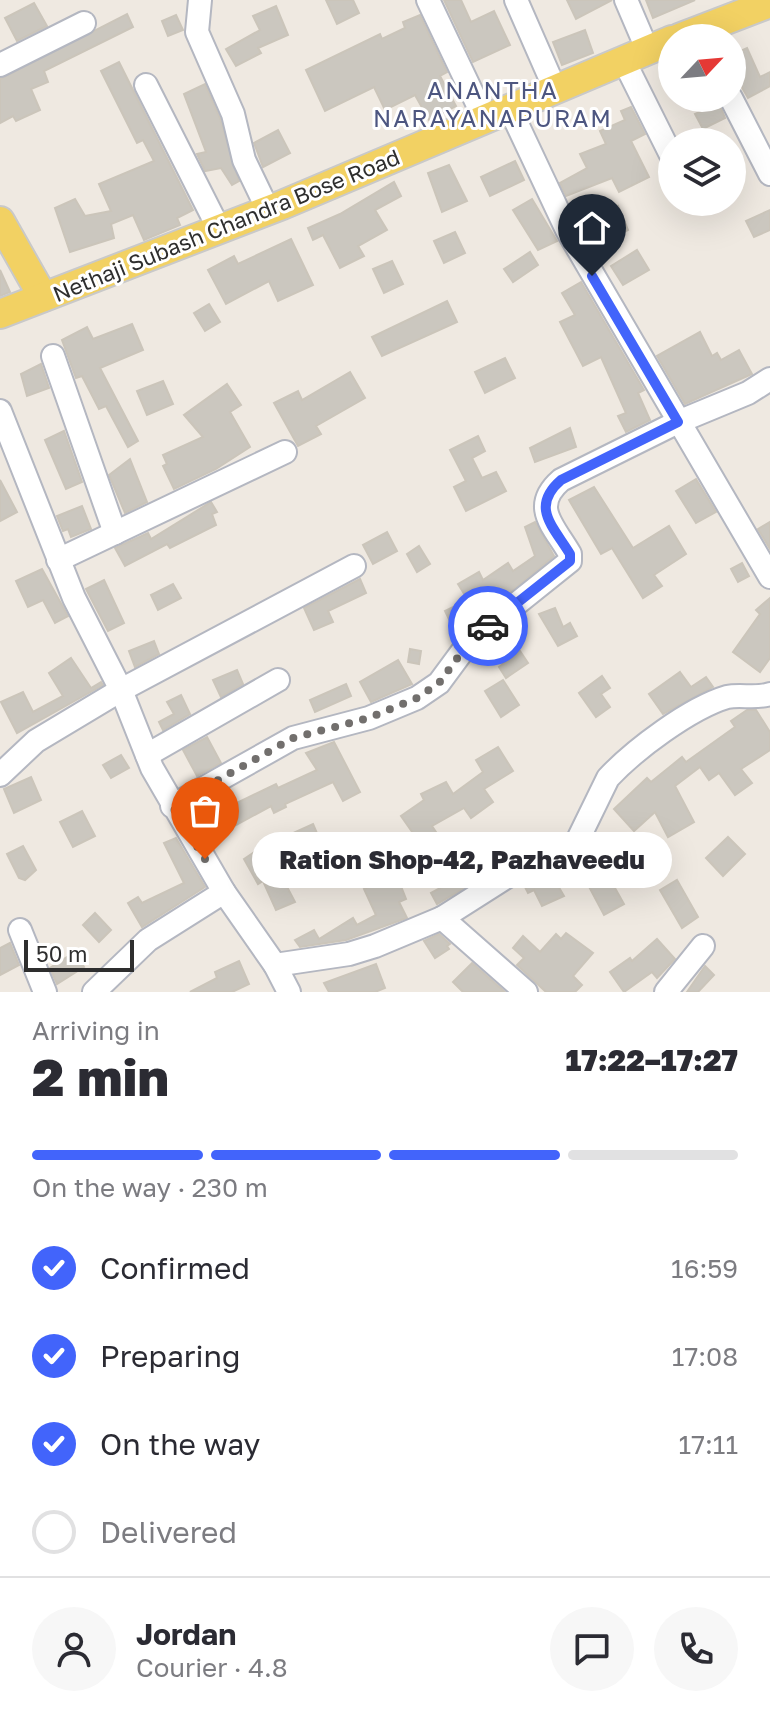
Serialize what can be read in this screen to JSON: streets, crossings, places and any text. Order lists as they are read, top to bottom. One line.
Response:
{"streets":{"main road":["Nethaji Subash Chandra Bose Road"]},"districts":["ANANTHA NARAYANAPURAM"],"places":["Ration Shop-42, Pazhaveedu"],"scale_bar":"50 m","north":"top right","page":{"bubble":"Ration Shop-42, Pazhaveedu","scale":"50 m","heading":["2 min","Arriving in","17:22–17:27"],"panel":["Jordan","Courier · 4.8"],"bar":"On the way · 230 m","list":[["Confirmed","16:59"],["Preparing","17:08"],["On the way","17:11"],"Delivered"]}}
